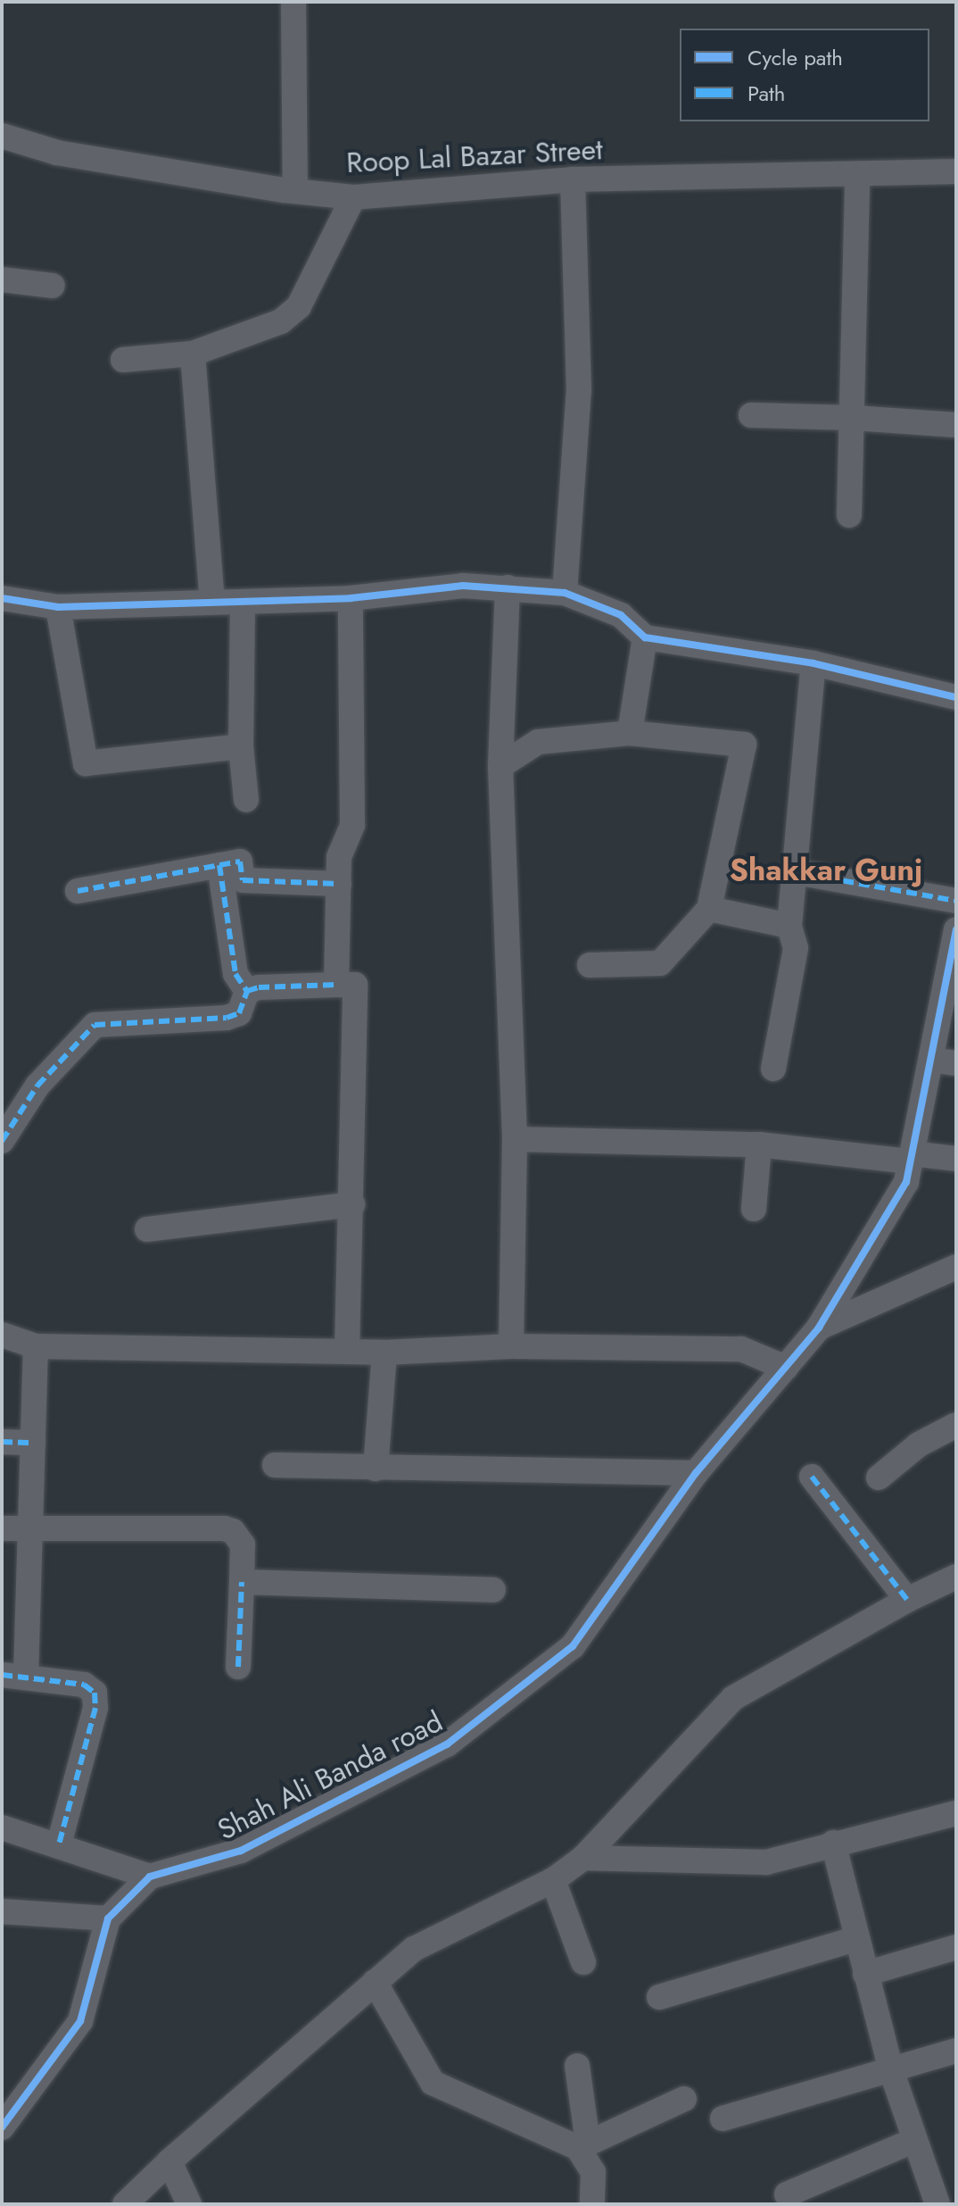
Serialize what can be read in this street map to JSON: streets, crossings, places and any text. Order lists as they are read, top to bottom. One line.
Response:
{"streets":{"street":["Roop Lal Bazar Street","Shah Ali Banda road"]},"districts":["Shakkar Gunj"],"legend":["Cycle path","Path"]}
